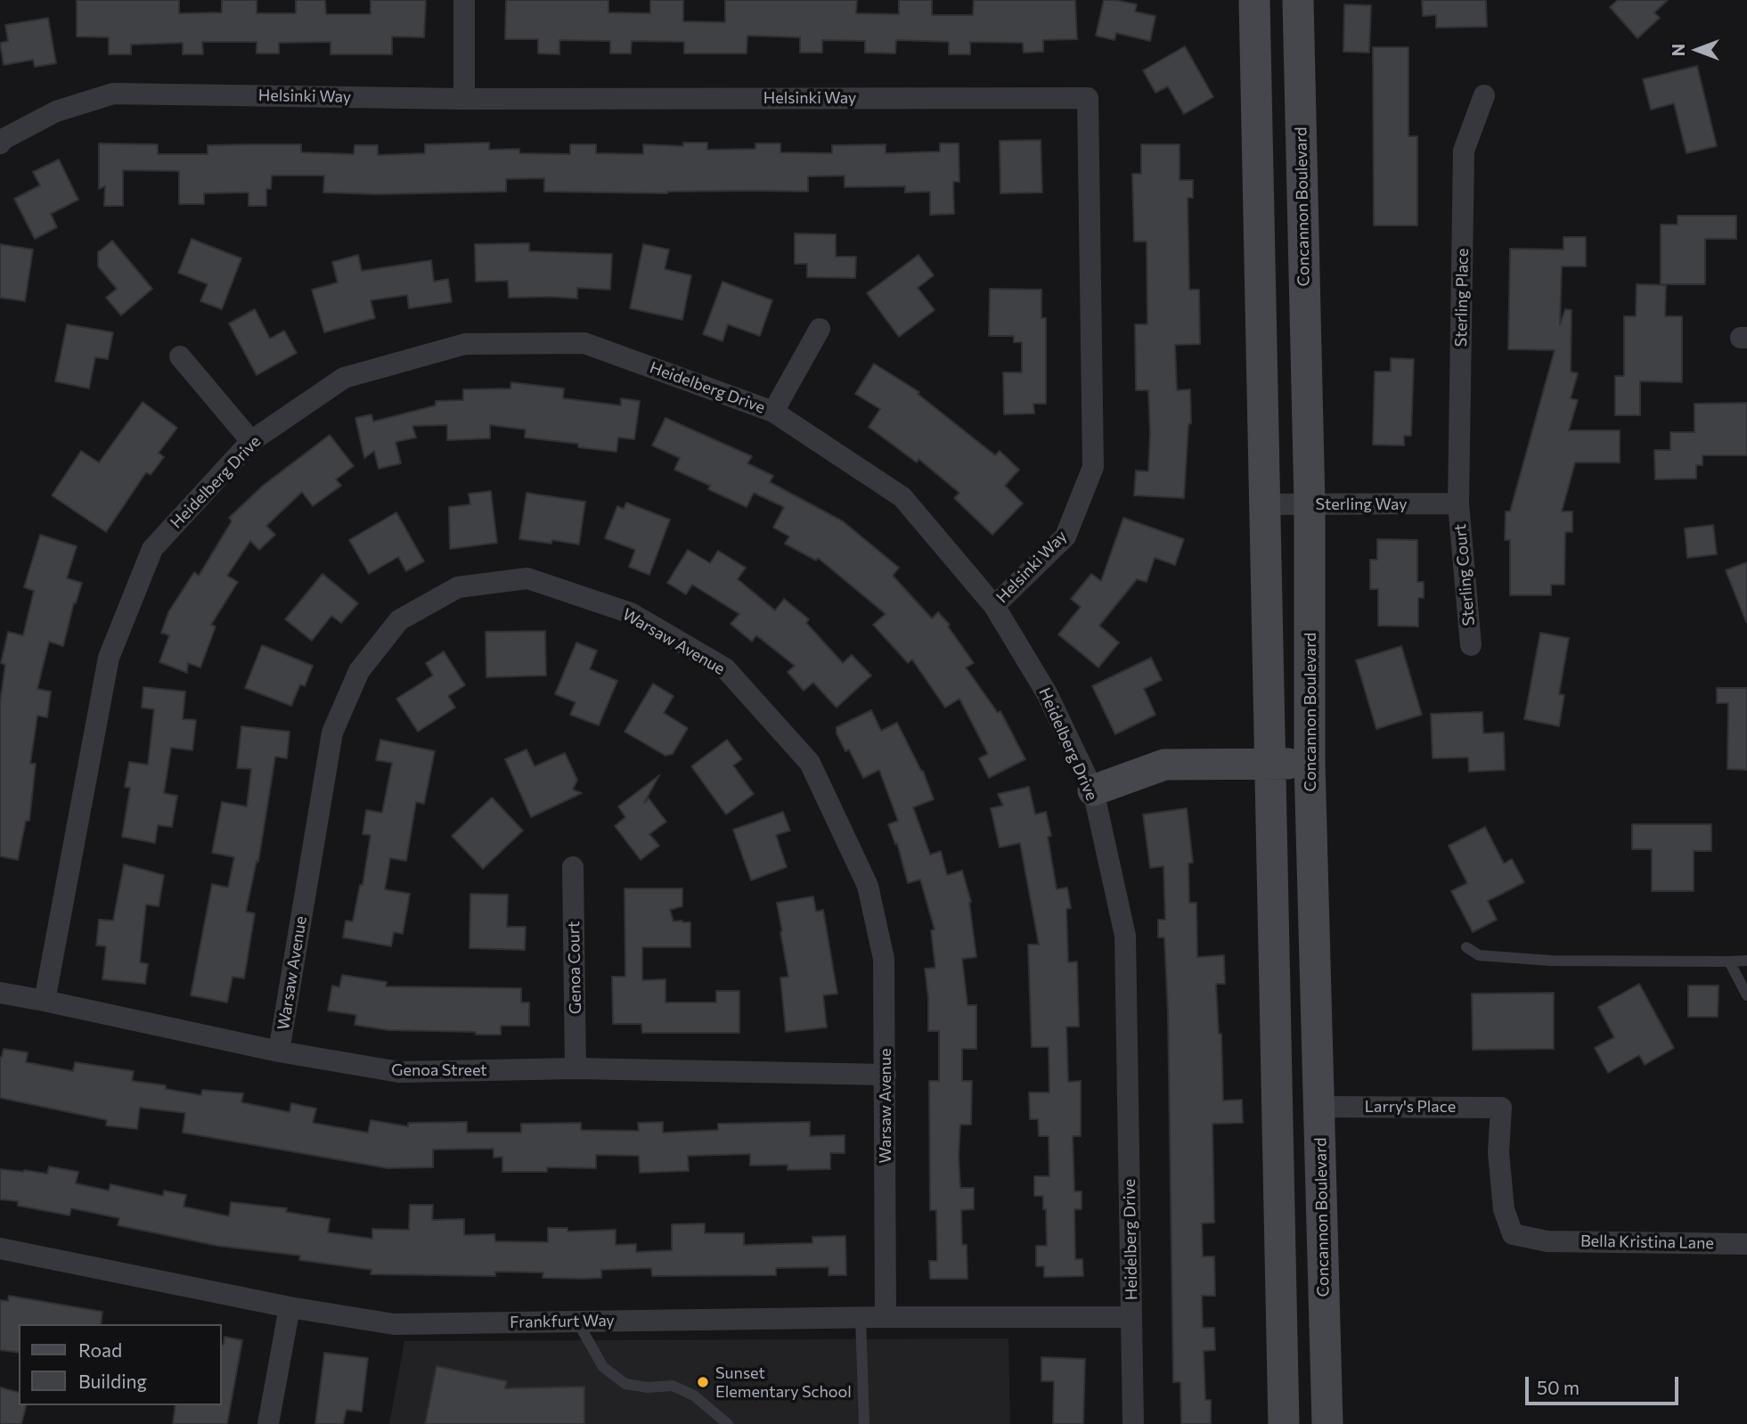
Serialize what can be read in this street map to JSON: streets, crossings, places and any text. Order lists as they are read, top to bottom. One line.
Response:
{"streets":{"main road":["Concannon Boulevard"],"street":["Helsinki Way","Sterling Place","Heidelberg Drive","Sterling Way","Sterling Court","Warsaw Avenue","Genoa Court","Genoa Street","Larry's Place","Bella Kristina Lane","Frankfurt Way"]},"crossings":[["Helsinki Way","Heidelberg Drive"],["Concannon Boulevard","Sterling Way"],["Concannon Boulevard","Larry's Place"],["Sterling Place","Sterling Way"],["Sterling Place","Sterling Court"],["Heidelberg Drive","Genoa Street"],["Heidelberg Drive","Frankfurt Way"],["Sterling Way","Sterling Court"],["Warsaw Avenue","Genoa Street"],["Warsaw Avenue","Frankfurt Way"],["Genoa Court","Genoa Street"],["Larry's Place","Bella Kristina Lane"]],"places":["Sunset Elementary School"],"legend":["Road","Building"],"scale_bar":"50 m","north":"left"}
